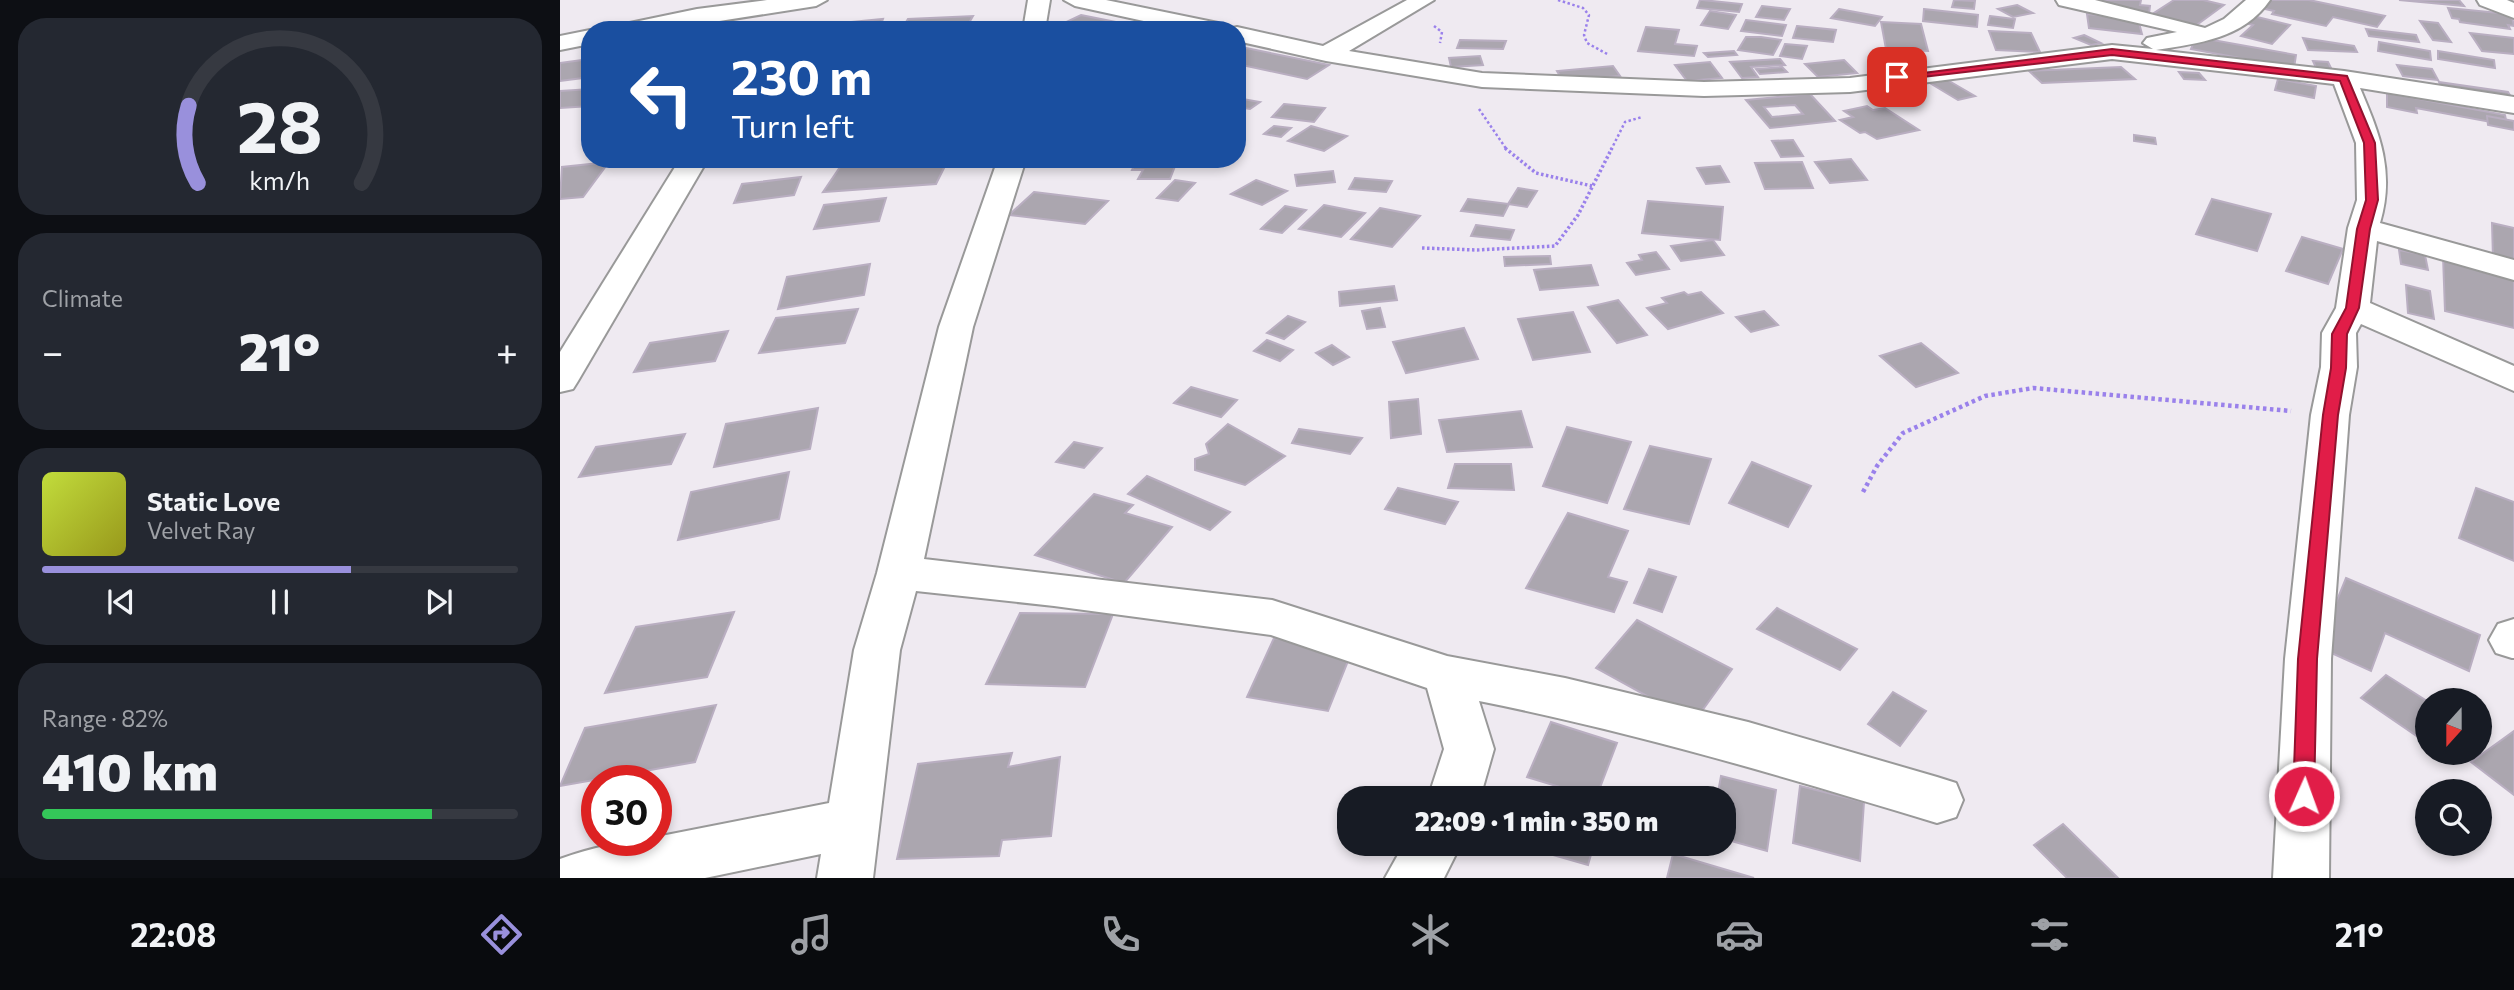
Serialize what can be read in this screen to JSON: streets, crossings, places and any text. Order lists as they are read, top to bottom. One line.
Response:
{"north":"bottom","page":{"turn":["230 m","Turn left"],"tile":["Climate",["Range · 82%","410 km"]],"heat":["−","21°","+"],"song":["Static Love","Velvet Ray"],"limit":"30","trip":"22:09 · 1 min · 350 m","tabs":["22:08","21°"],"gauge":["28","km/h"]}}
